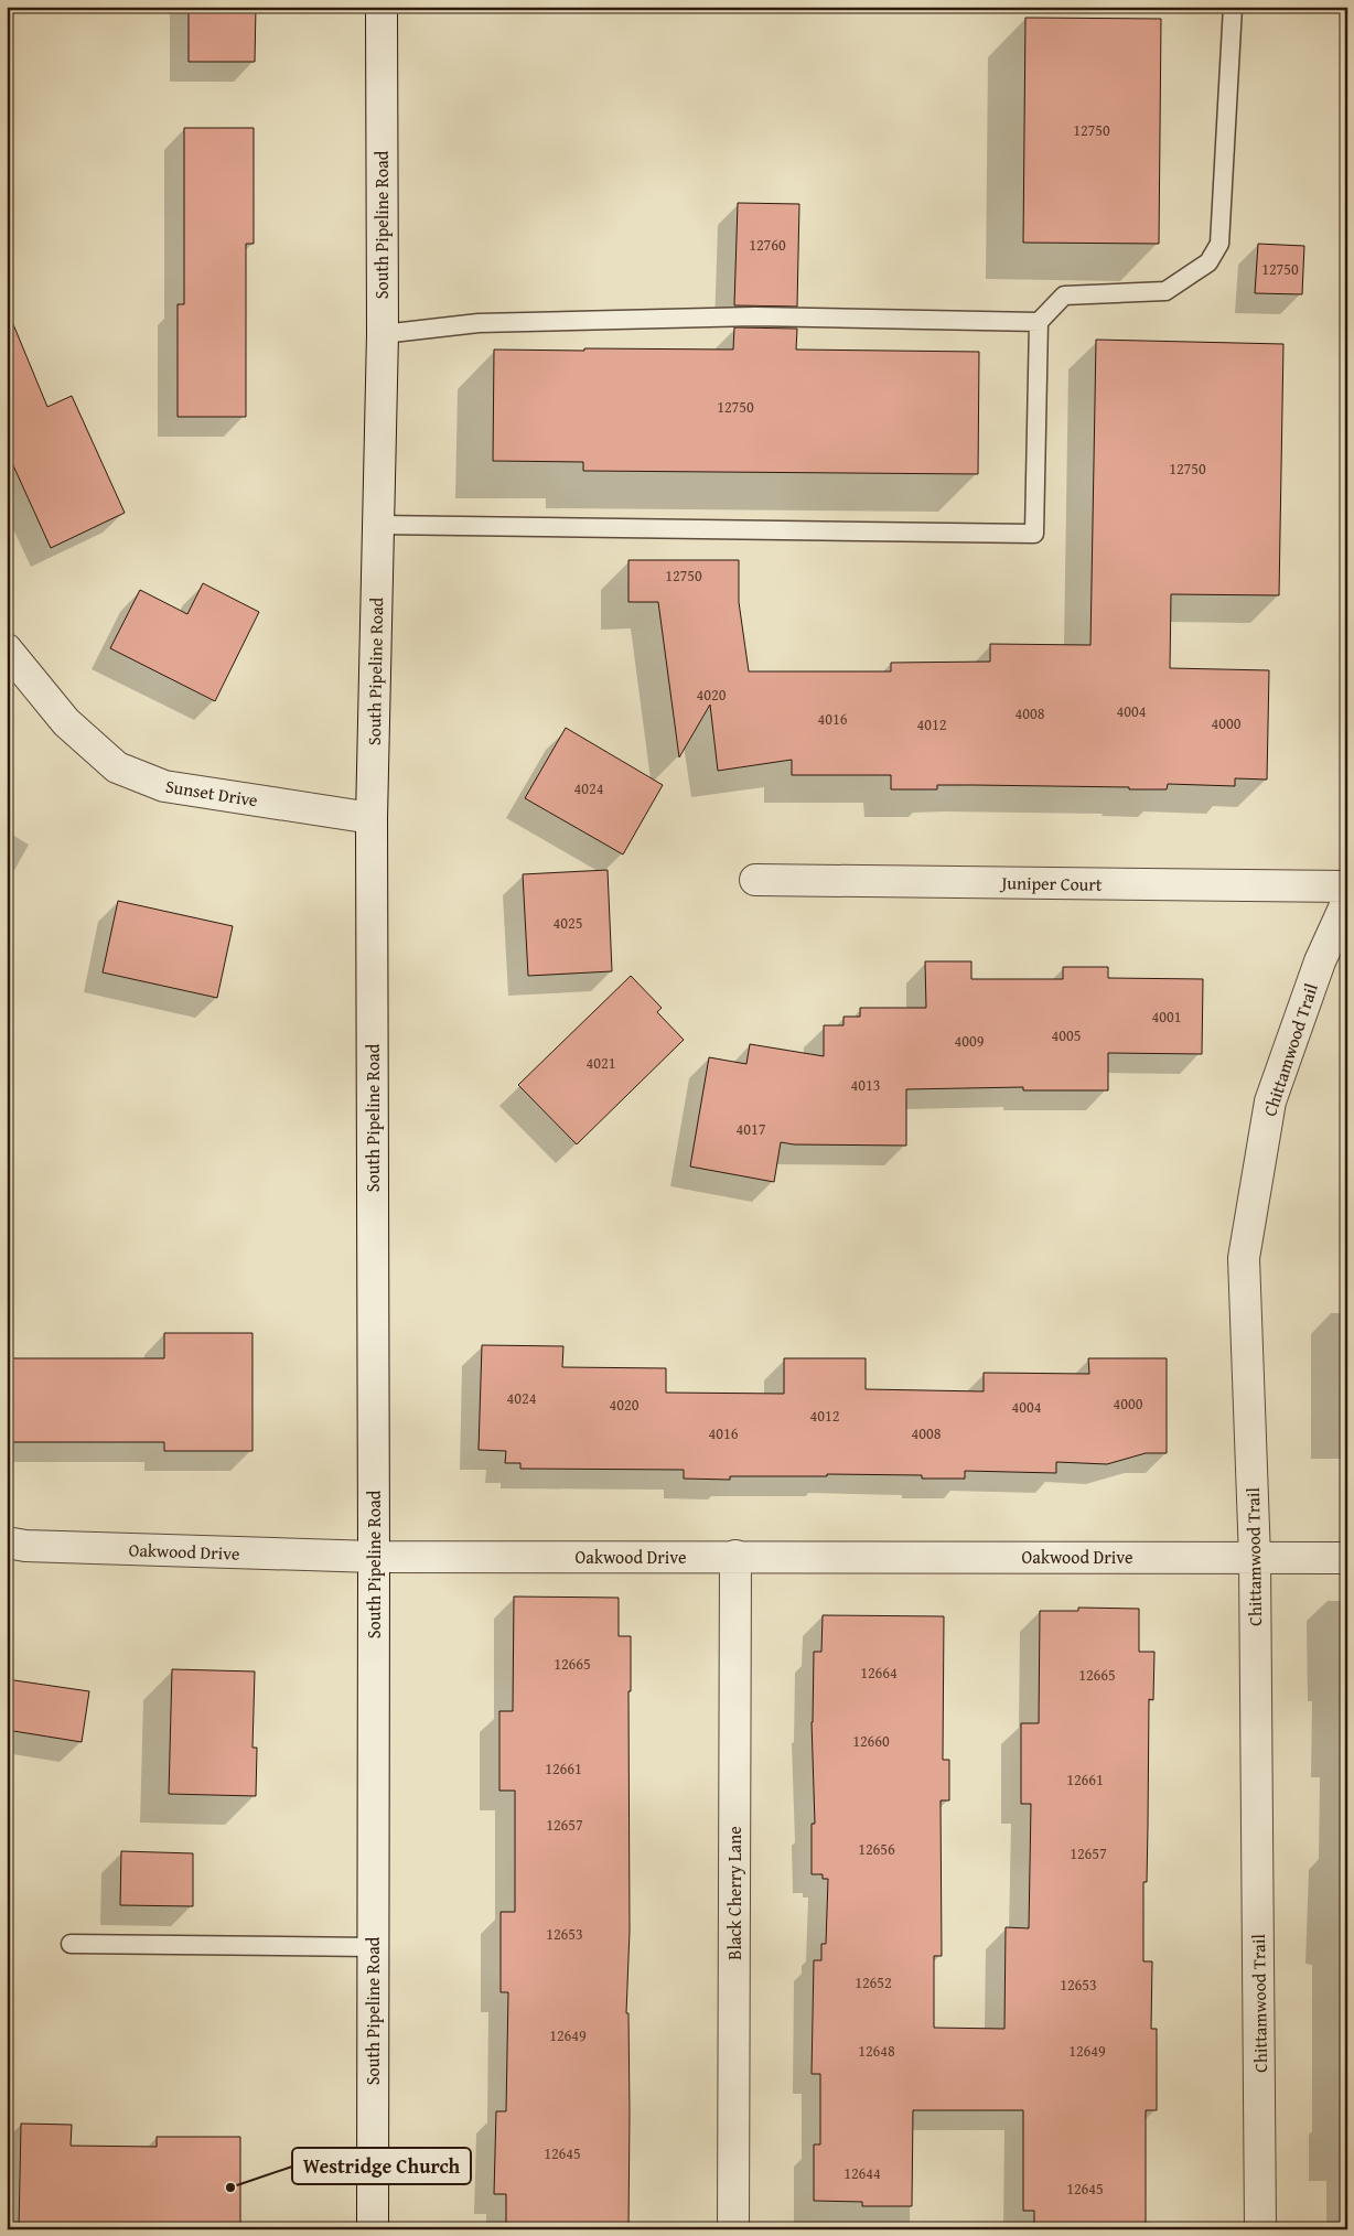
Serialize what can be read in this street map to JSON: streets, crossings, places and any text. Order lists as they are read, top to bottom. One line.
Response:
{"streets":{"street":["South Pipeline Road","Sunset Drive","Juniper Court","Chittamwood Trail","Oakwood Drive","Black Cherry Lane"]},"crossings":[["South Pipeline Road","Sunset Drive"],["South Pipeline Road","Oakwood Drive"],["Chittamwood Trail","Oakwood Drive"],["Oakwood Drive","Black Cherry Lane"]],"places":["Westridge Church"],"house_numbers":["12750","12760","12750","12750","12750","12750","4020","4004","4008","4016","4000","4012","4024","4025","4001","4005","4009","4021","4013","4017","4024","4000","4020","4004","4012","4016","4008","12665","12664","12665","12660","12661","12661","12657","12656","12657","12653","12652","12653","12649","12648","12649","12645","12644","12645"]}
